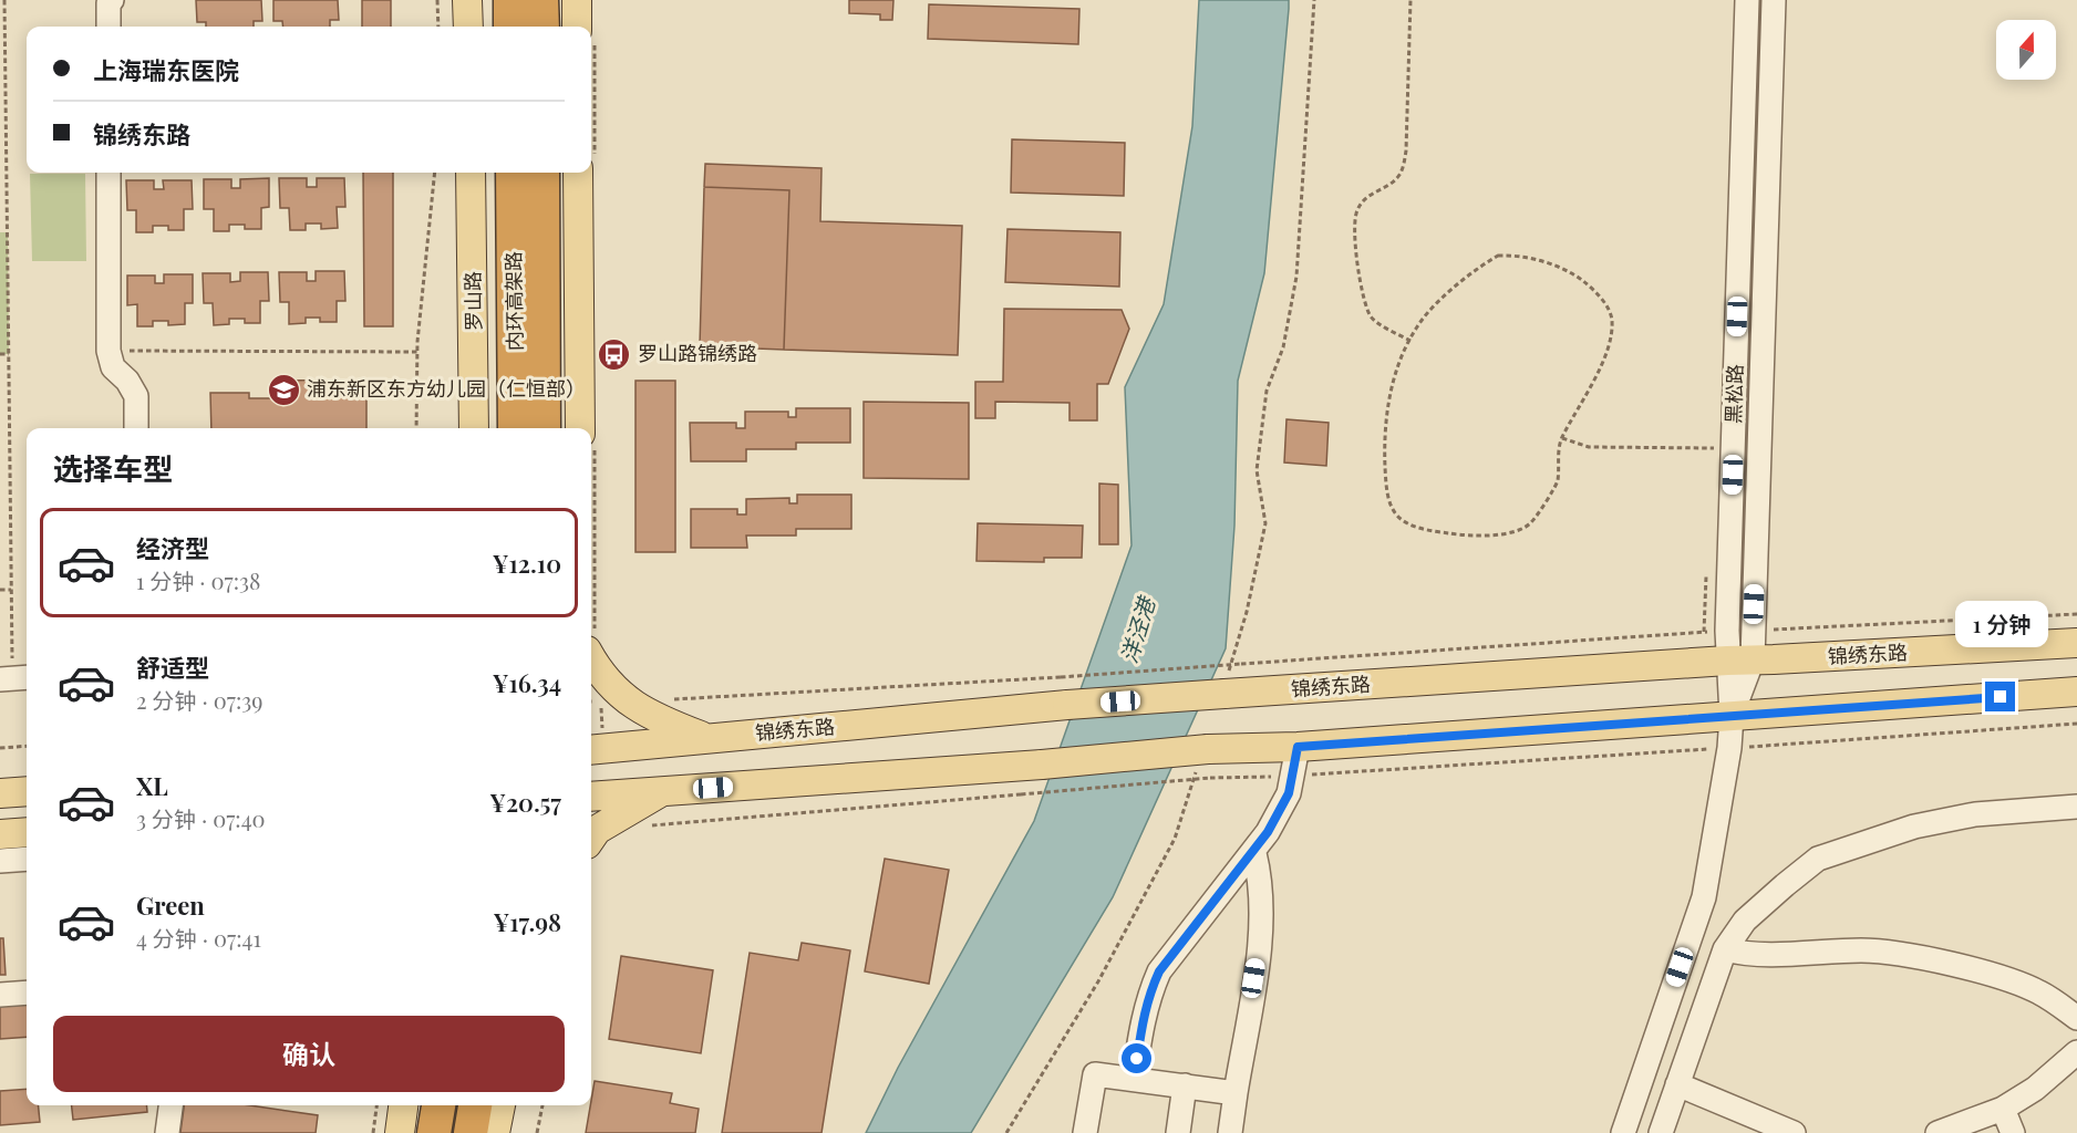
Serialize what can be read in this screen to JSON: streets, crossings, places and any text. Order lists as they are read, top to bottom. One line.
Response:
{"streets":{"highway":["内环高架路"],"main road":["罗山路","锦绣东路"],"street":["黑松路"]},"crossings":[["黑松路","锦绣东路"]],"water":["洋泾港"],"places":{"bus stop":["罗山路锦绣路"],"school or university":["浦东新区东方幼儿园（仁恒部）"]},"north":"top","page":{"banner":["上海瑞东医院","锦绣东路"],"heading":"选择车型","list":[{"name":"经济型","note":"1 分钟 · 07:38","value":"¥12.10"},{"name":"舒适型","note":"2 分钟 · 07:39","value":"¥16.34"},{"name":"XL","note":"3 分钟 · 07:40","value":"¥20.57"},{"name":"Green","note":"4 分钟 · 07:41","value":"¥17.98"}],"bubble":"1 分钟","buttons":"确认"}}
